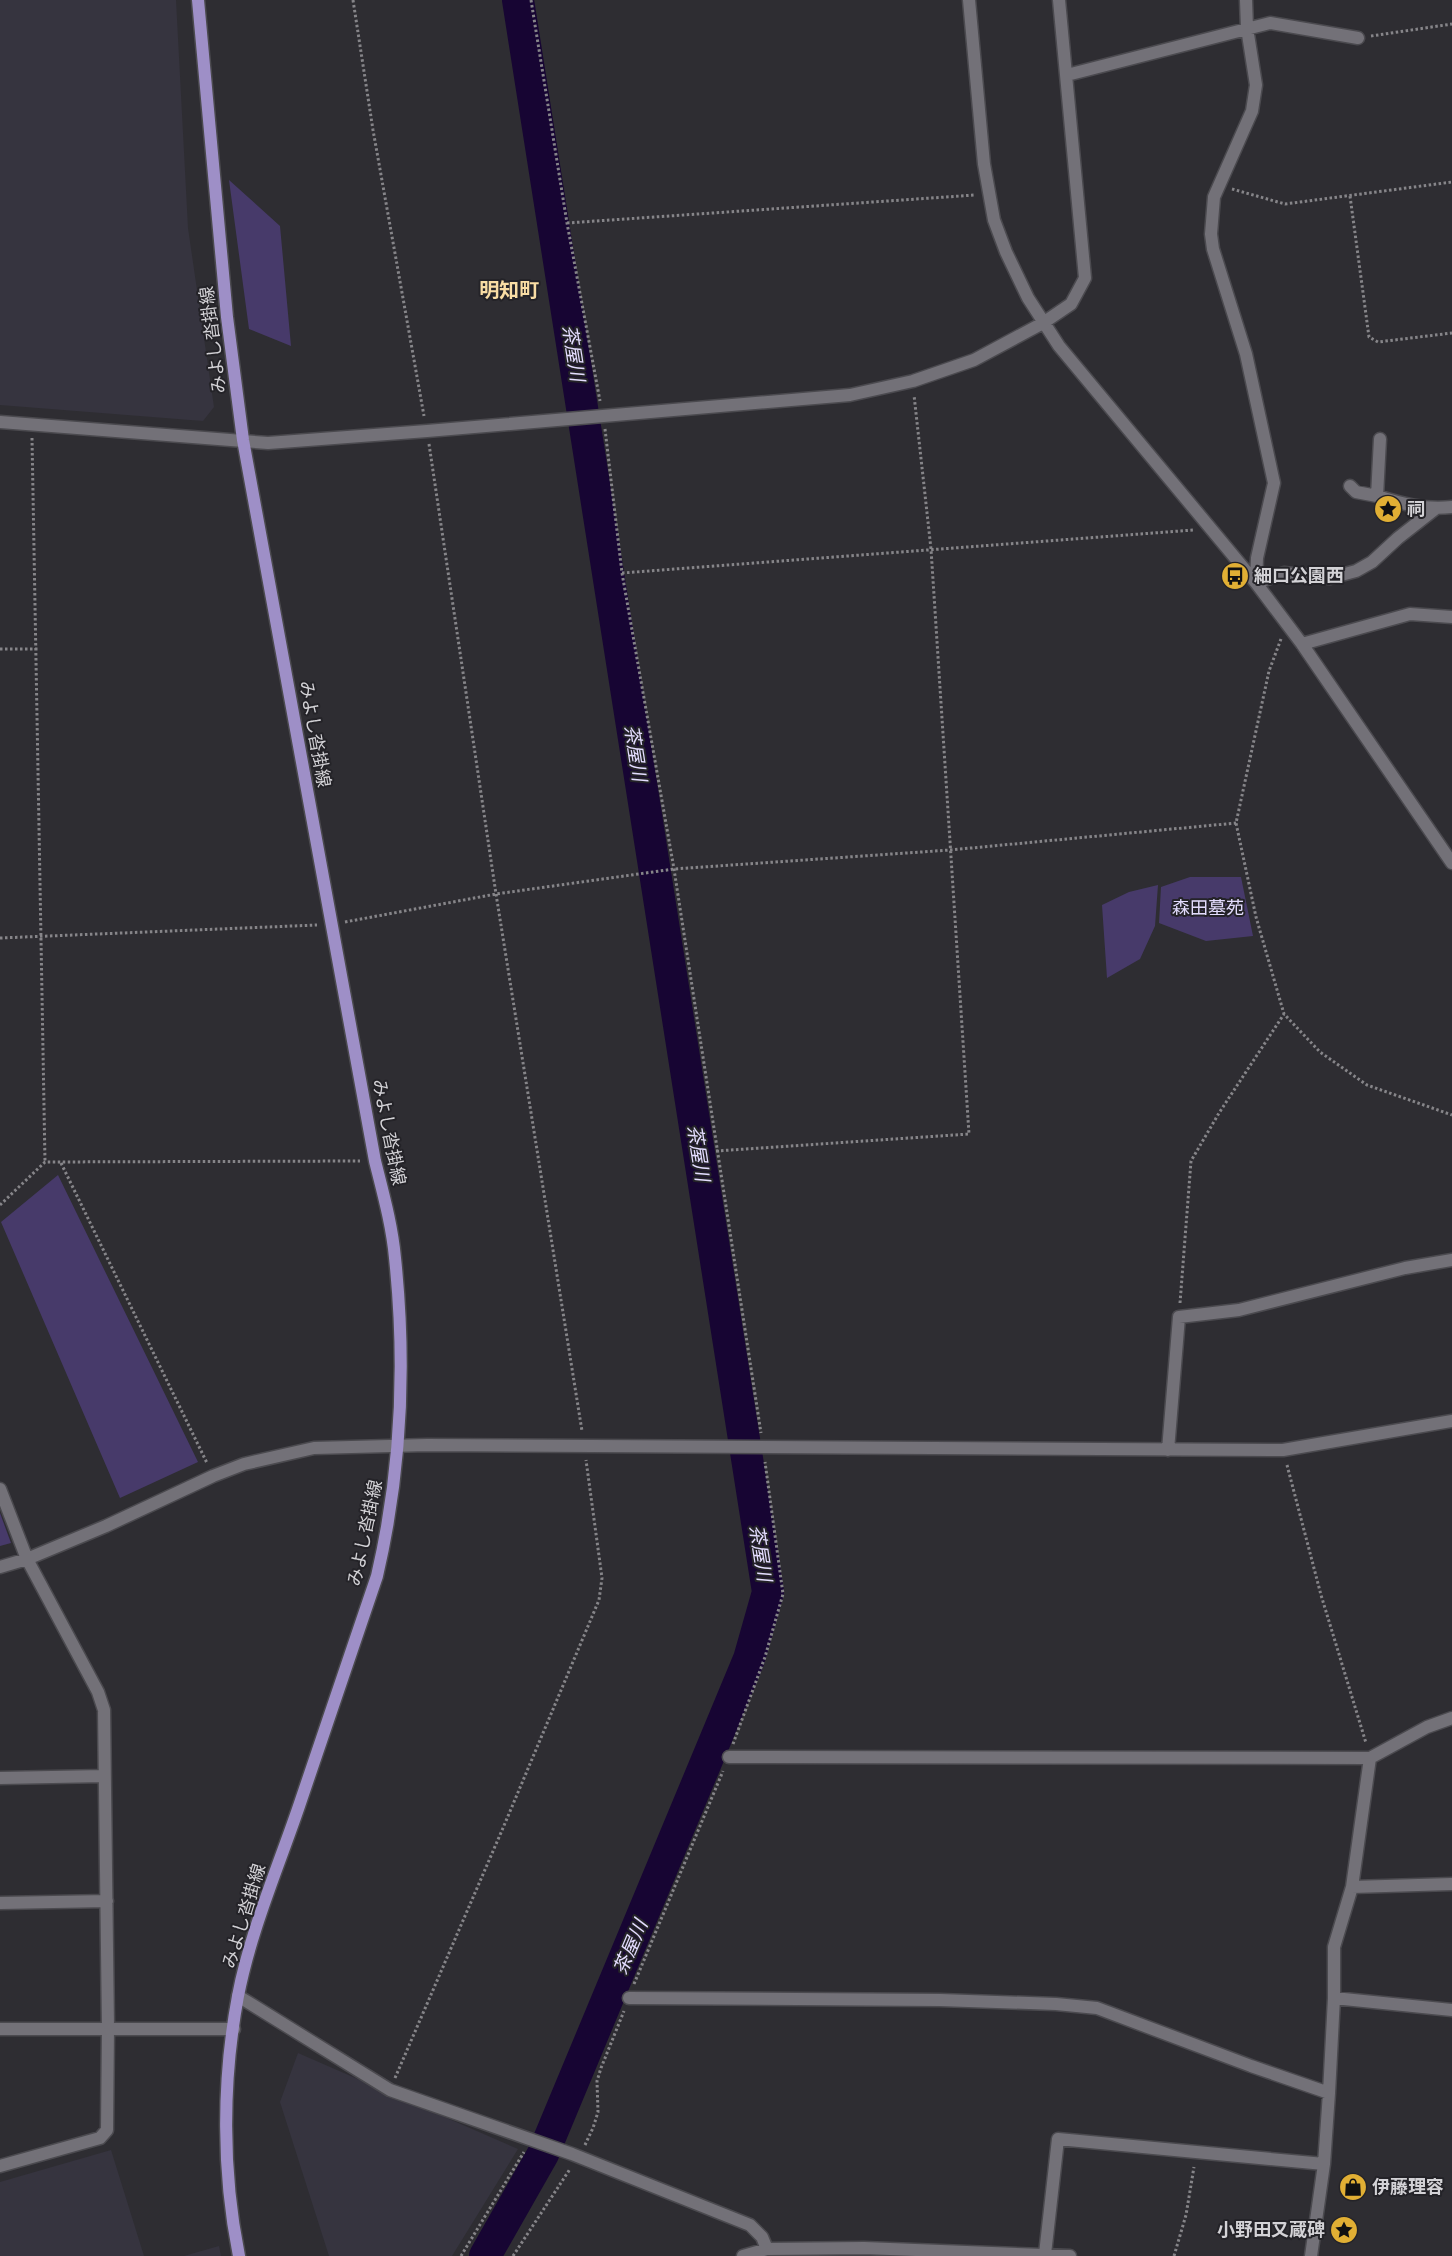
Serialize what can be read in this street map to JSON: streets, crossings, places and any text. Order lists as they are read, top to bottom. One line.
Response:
{"streets":{"main road":["みよし沓掛線"]},"districts":["明知町"],"water":["茶屋川"],"parks":["森田墓苑"],"places":{"place":["祠","小野田又蔵碑"],"bus stop":["細口公園西"],"shop":["伊藤理容"]}}
